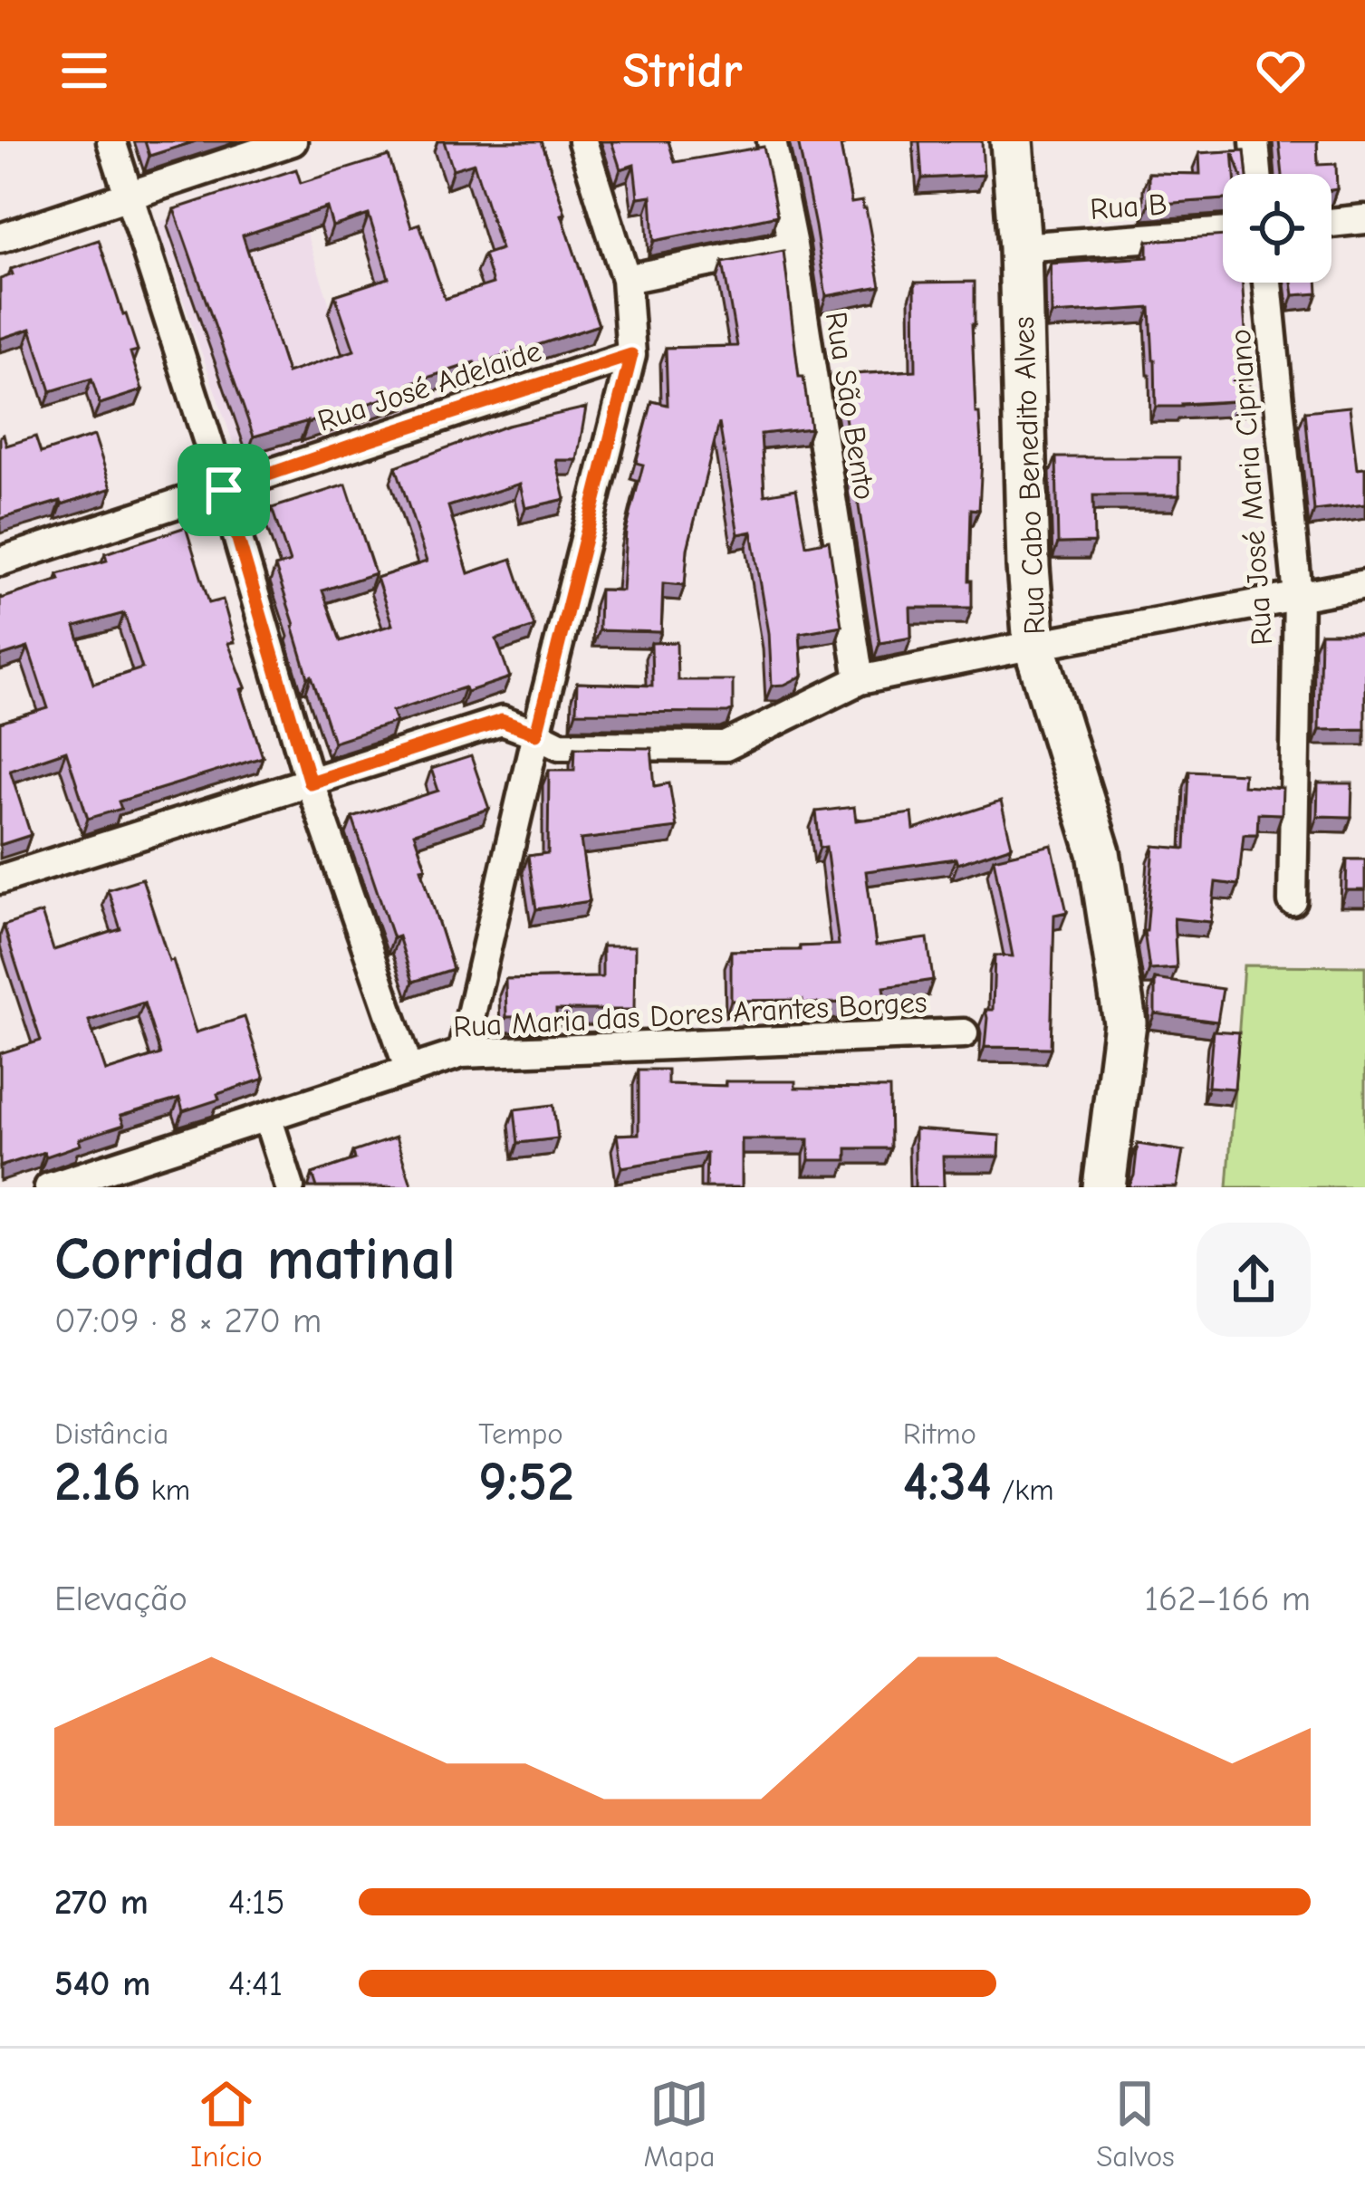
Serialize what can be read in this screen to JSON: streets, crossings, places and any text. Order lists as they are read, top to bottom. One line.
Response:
{"streets":{"main road":["Rua Cabo Benedito Alves"],"street":["Rua B","Rua José Adelaide","Rua São Bento","Rua José Maria Cipriano","Rua Maria das Dores Arantes Borges"]},"crossings":[["Rua B","Rua Cabo Benedito Alves"]],"page":{"header":"Stridr","heading":["Corrida matinal","07:09 · 8 × 270 m"],"stats":[["Distância","2.16 km"],["Tempo","9:52"],["Ritmo","4:34 /km"]],"chart":["Elevação","162–166 m"],"list":[{"name":"270 m","note":"4:15"},{"name":"540 m","note":"4:41"}],"tabs":["Início","Mapa","Salvos"]}}
